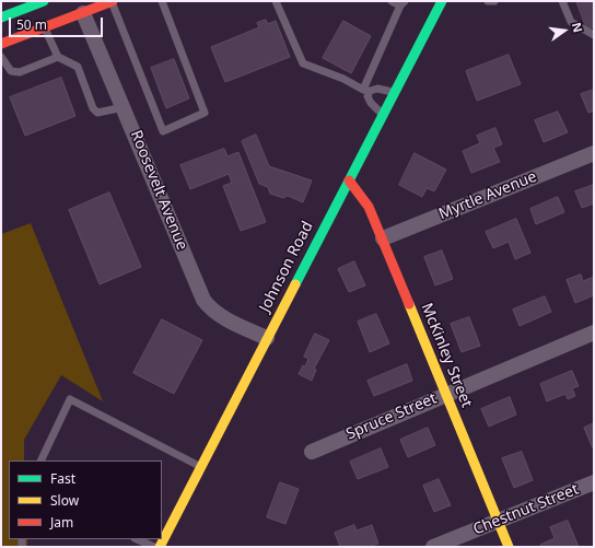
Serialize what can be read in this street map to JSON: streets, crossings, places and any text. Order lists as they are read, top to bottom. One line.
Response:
{"streets":{"main road":["Johnson Road","McKinley Street"],"street":["Roosevelt Avenue","Myrtle Avenue","Spruce Street","Chestnut Street"]},"crossings":[["Roosevelt Avenue","Johnson Road"],["Myrtle Avenue","McKinley Street"],["Johnson Road","McKinley Street"],["McKinley Street","Spruce Street"],["McKinley Street","Chestnut Street"]],"legend":["Fast","Slow","Jam"],"scale_bar":"50 m","north":"right"}
